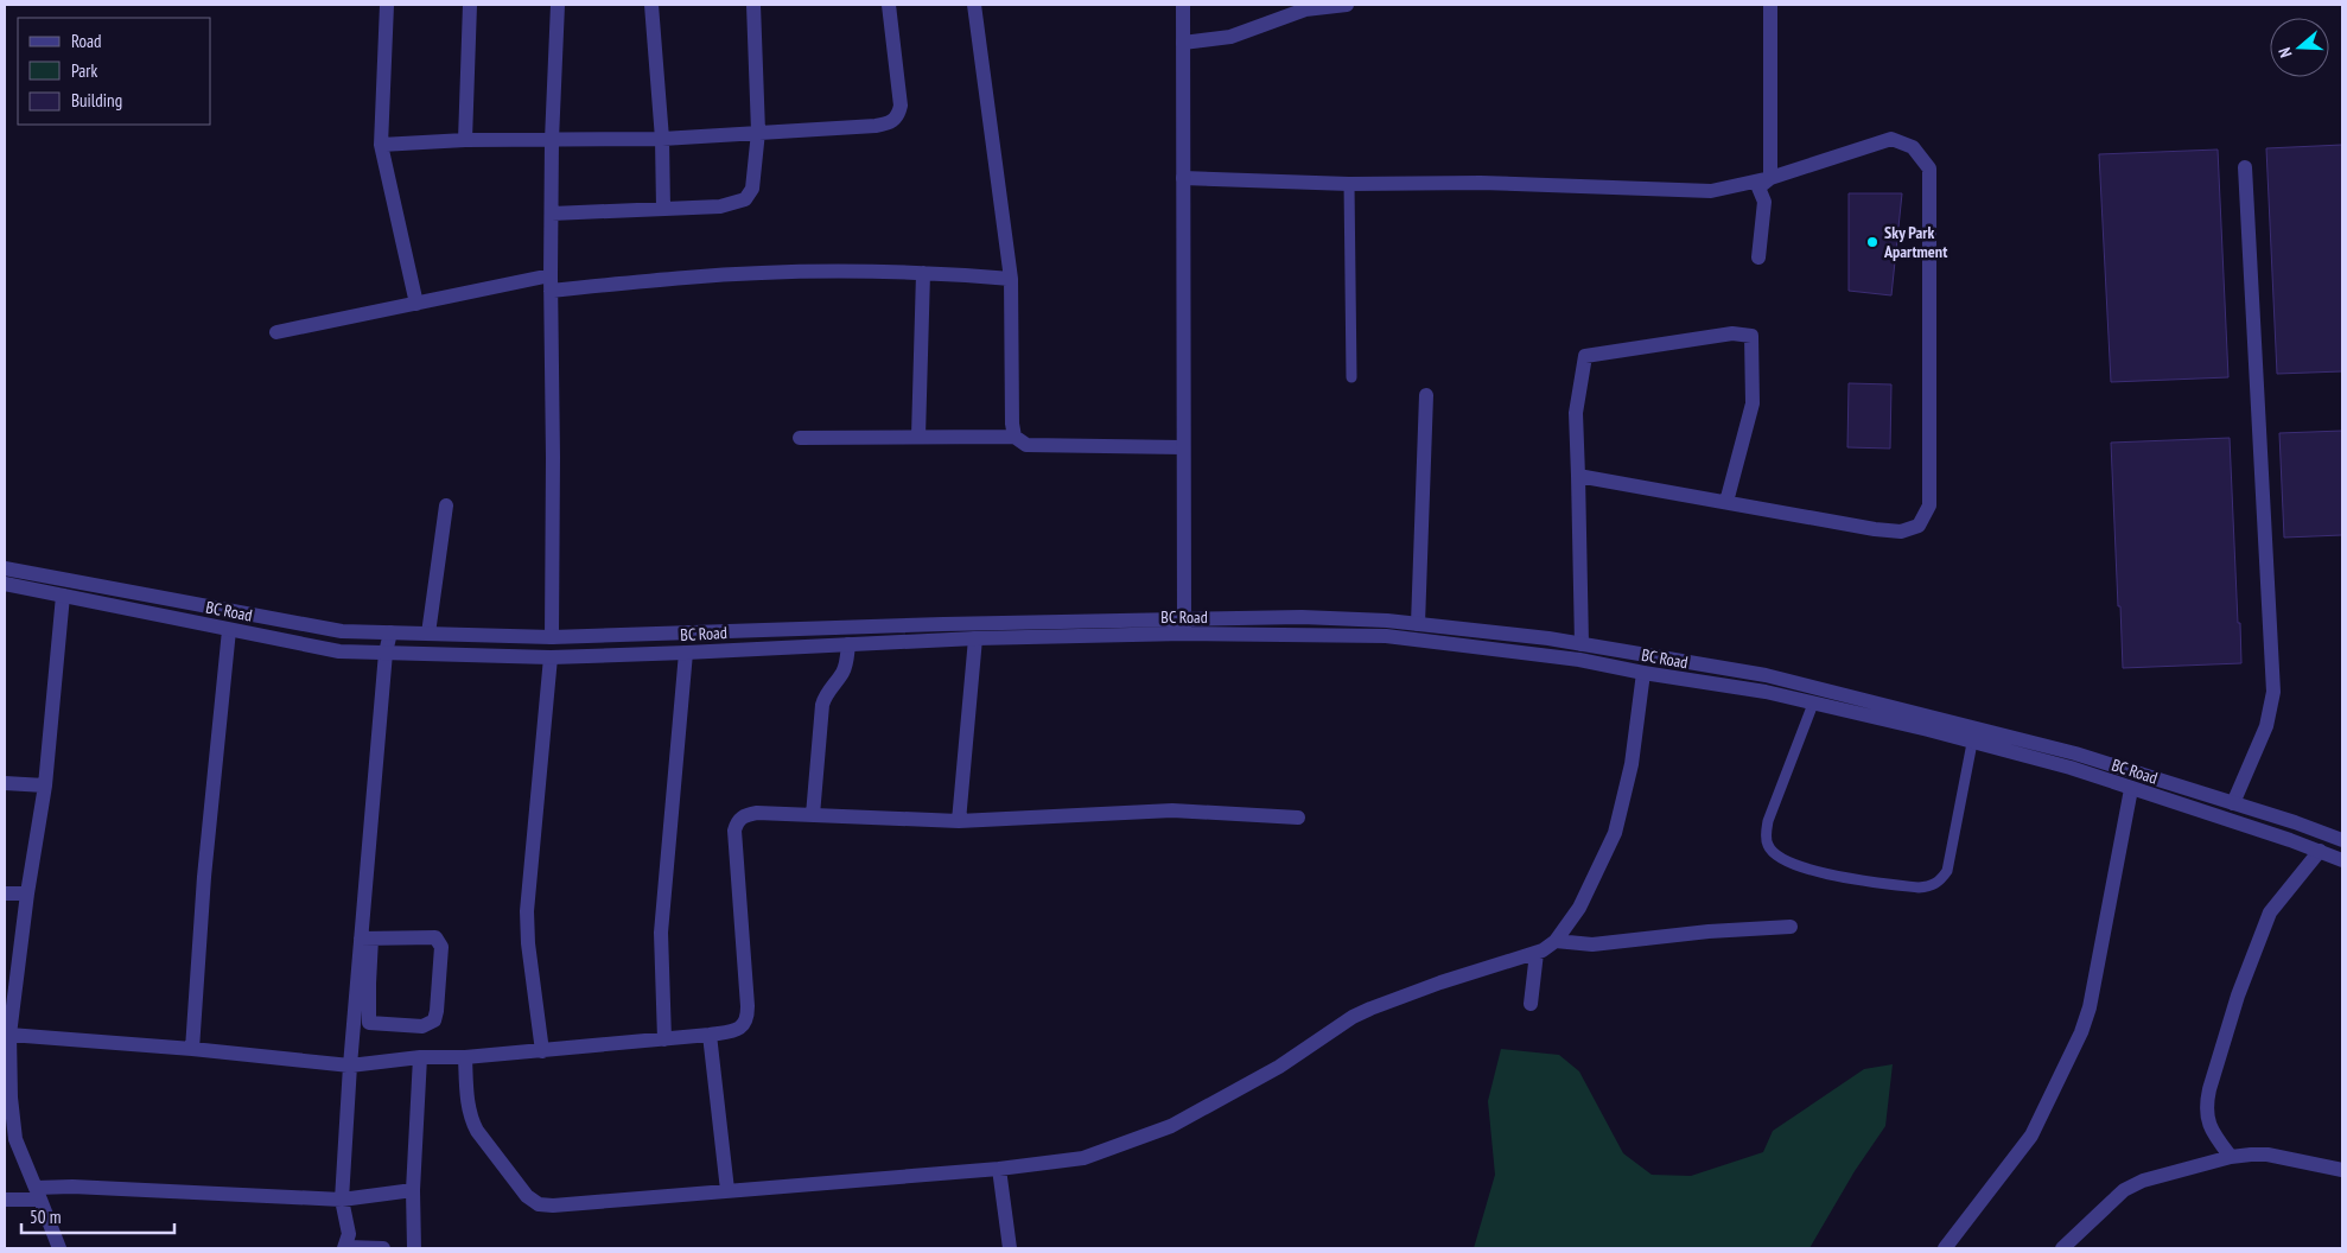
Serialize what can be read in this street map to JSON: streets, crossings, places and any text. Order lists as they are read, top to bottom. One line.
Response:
{"streets":{"street":["BC Road"]},"places":["Sky Park Apartment"],"legend":["Road","Park","Building"],"scale_bar":"50 m","north":"left"}
